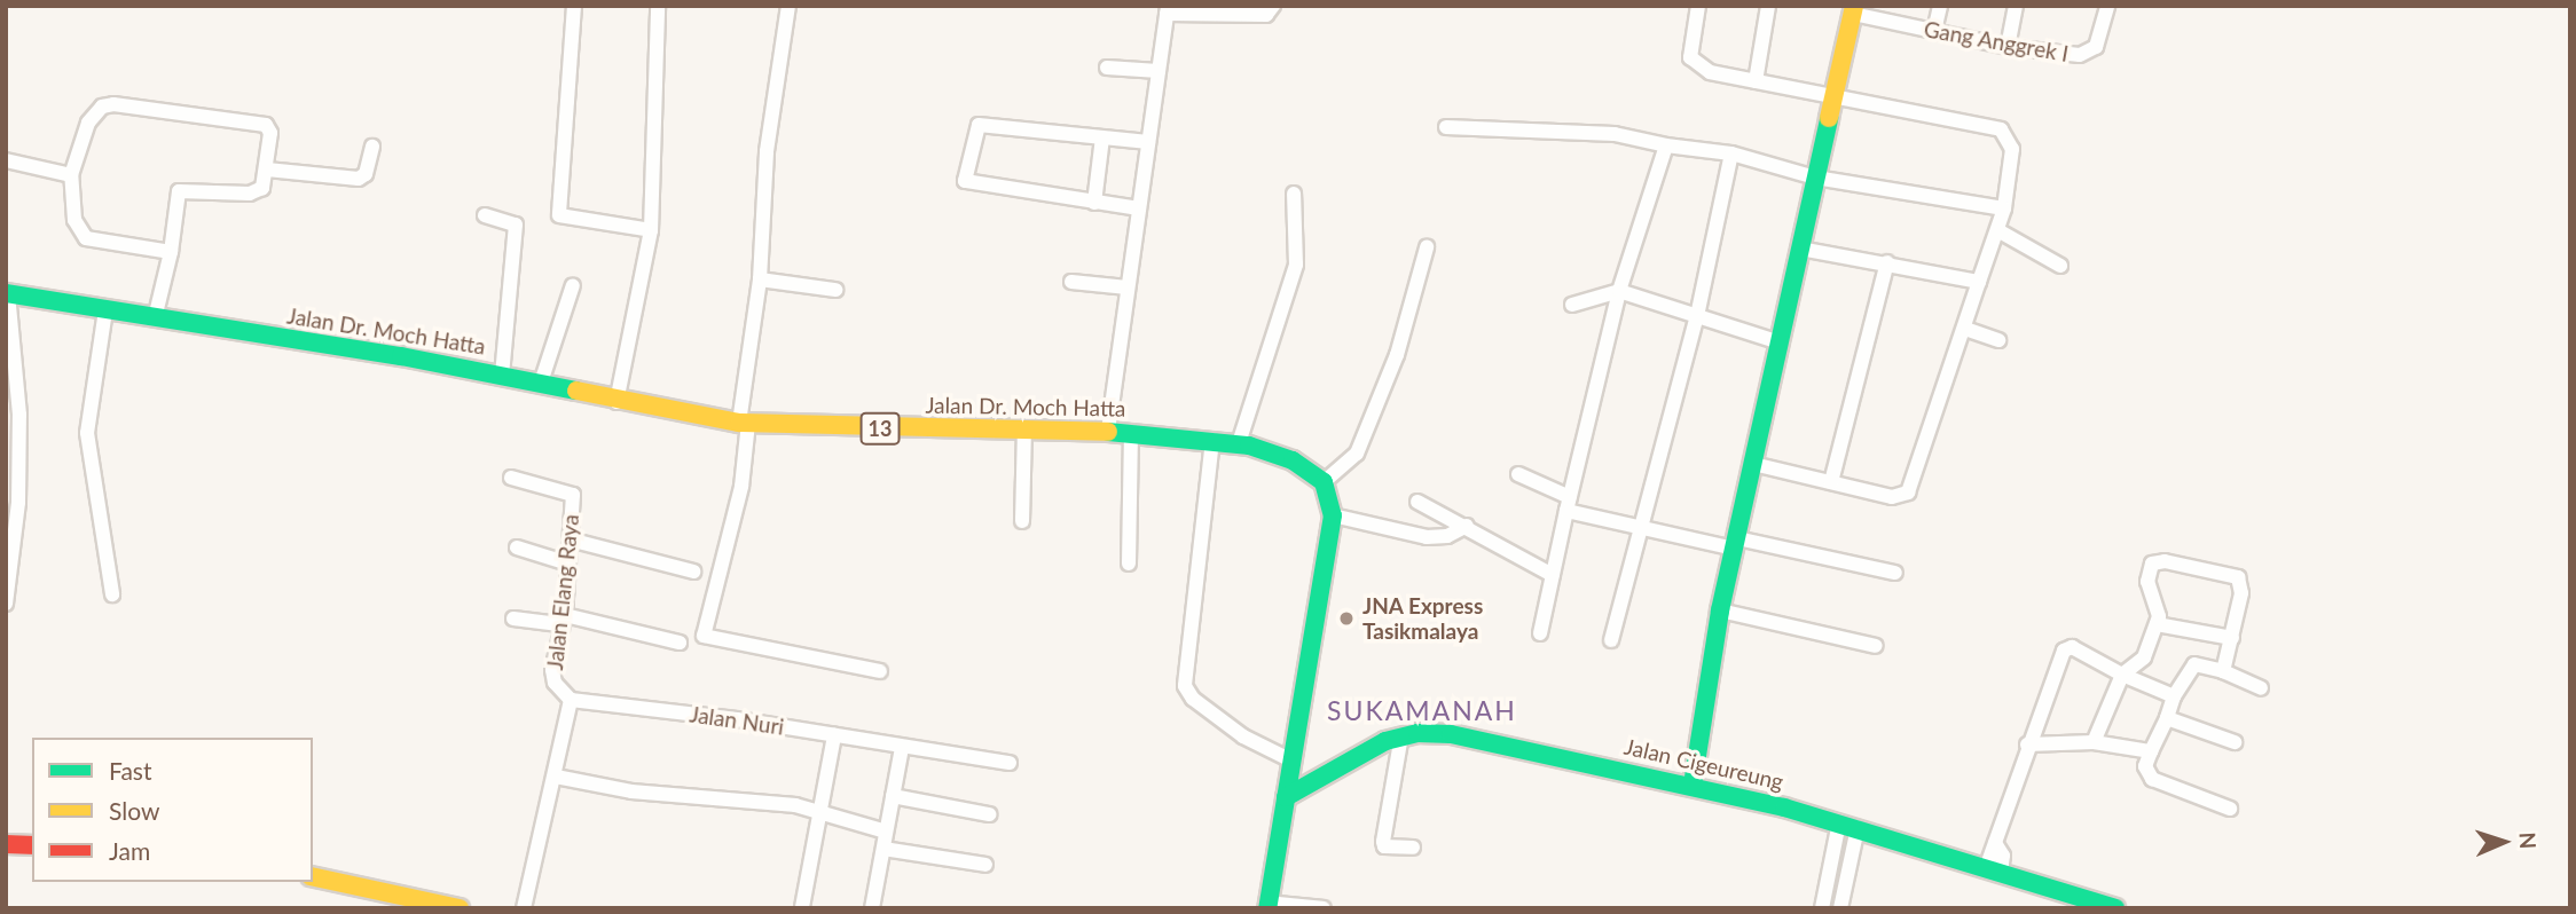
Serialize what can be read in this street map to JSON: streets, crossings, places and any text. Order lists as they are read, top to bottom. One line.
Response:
{"streets":{"main road":["Jalan Dr. Moch Hatta","13","Jalan Cigeureung"],"street":["Gang Anggrek I","Jalan Elang Raya","Jalan Nuri"]},"crossings":[["Jalan Elang Raya","Jalan Nuri"]],"districts":["SUKAMANAH"],"places":["JNA Express Tasikmalaya"],"legend":["Fast","Slow","Jam"],"north":"right"}
